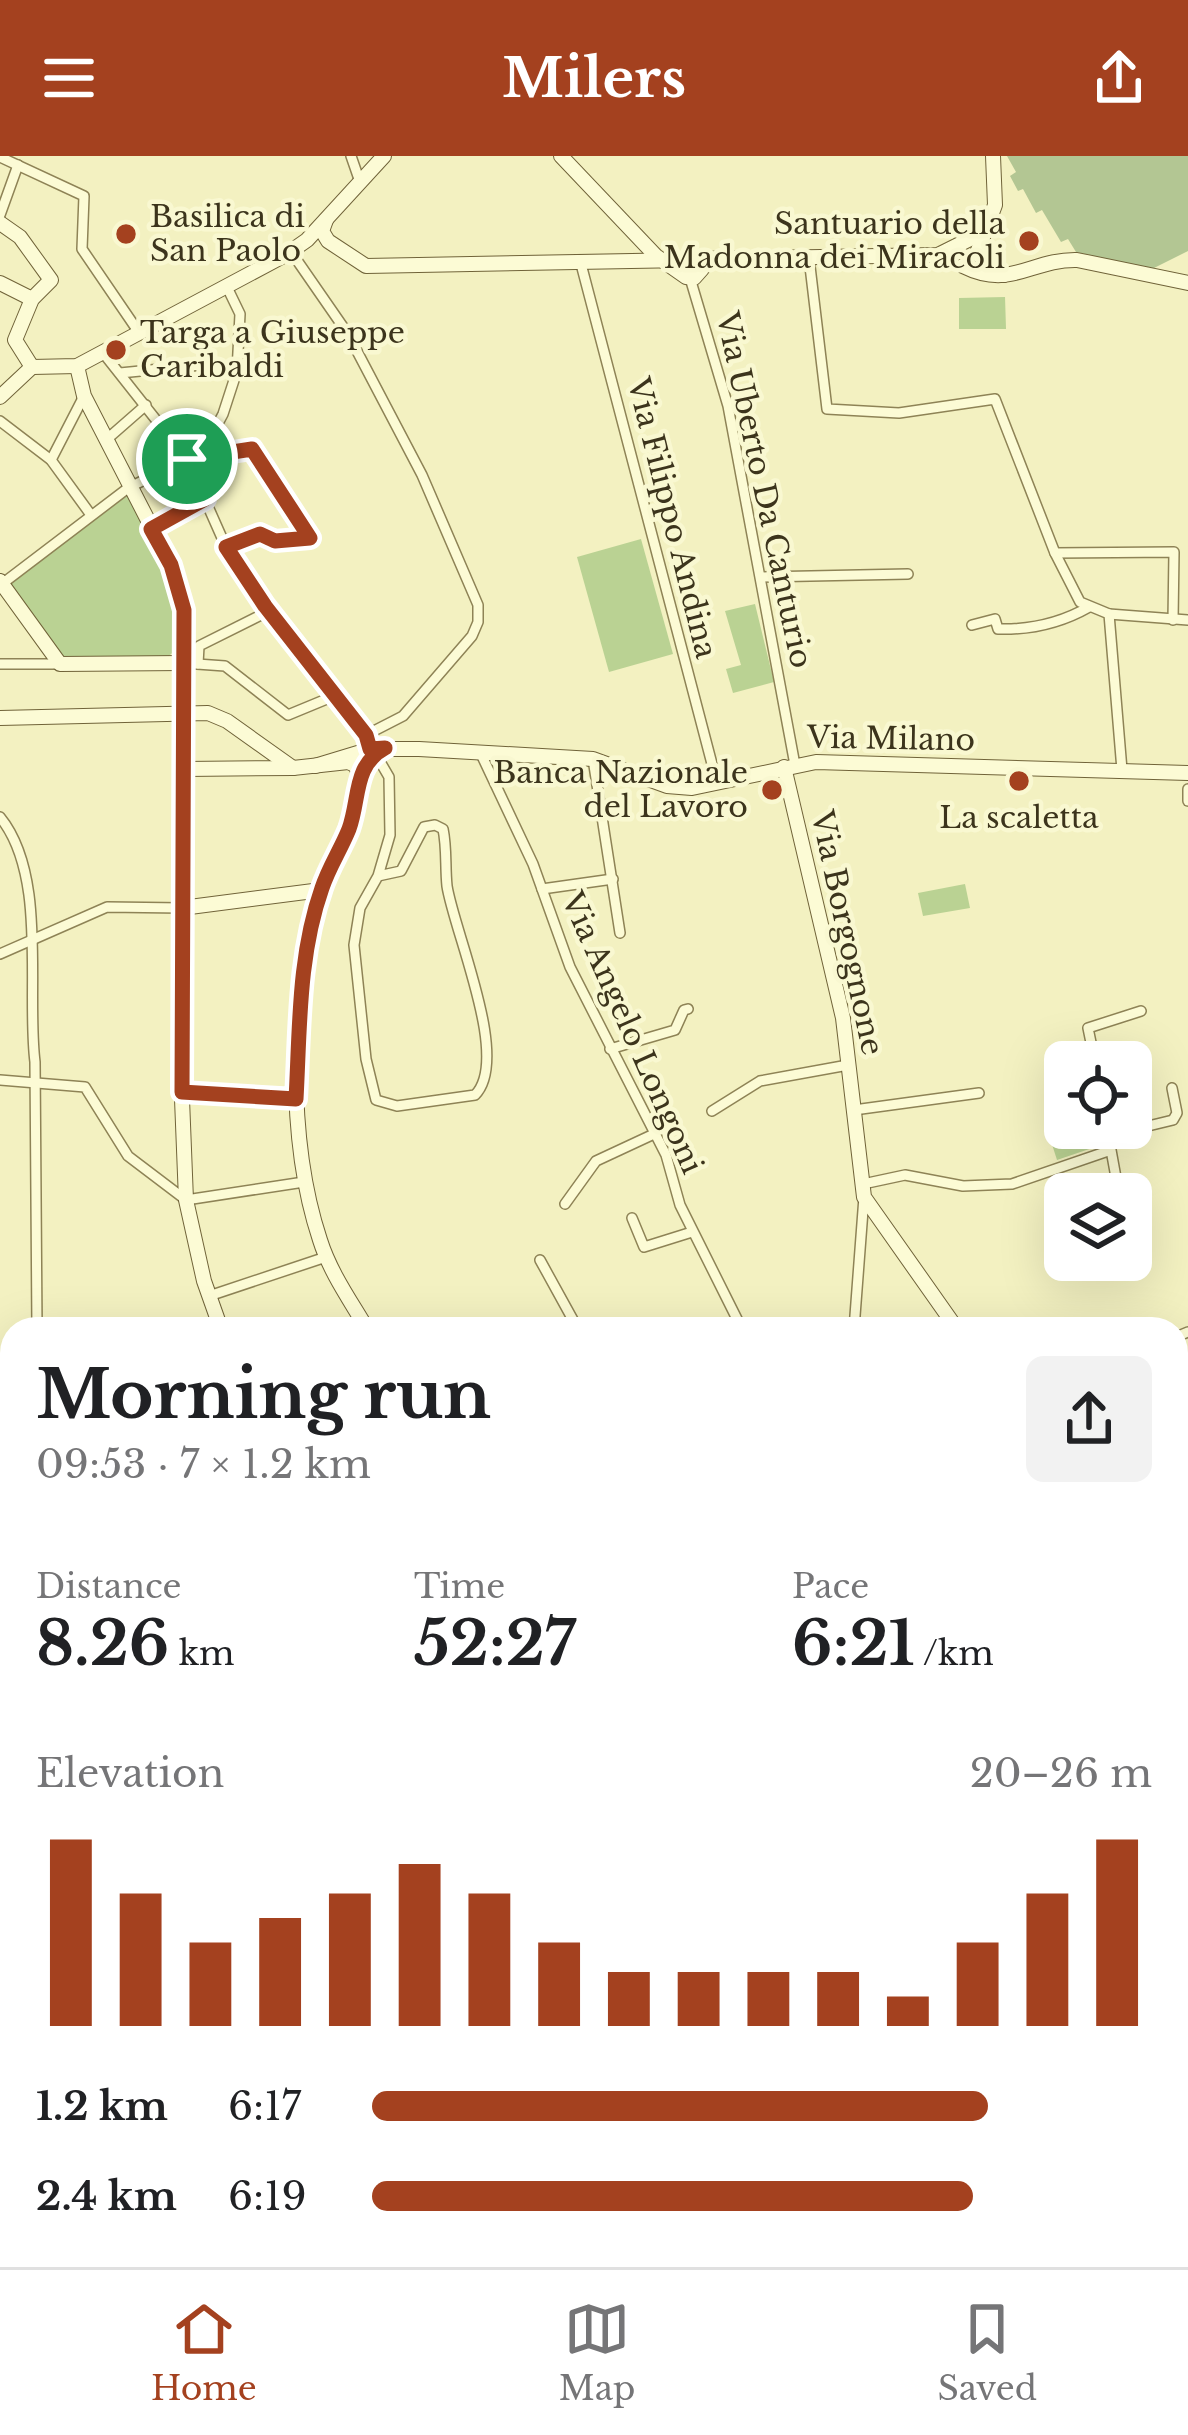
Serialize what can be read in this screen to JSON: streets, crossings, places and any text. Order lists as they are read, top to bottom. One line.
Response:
{"streets":{"main road":["Via Milano","Via Borgognone"],"street":["Via Uberto Da Canturio","Via Filippo Andina","Via Angelo Longoni"]},"crossings":[["Via Uberto Da Canturio","Via Milano"],["Via Uberto Da Canturio","Via Borgognone"],["Via Filippo Andina","Via Milano"],["Via Milano","Via Borgognone"],["Via Milano","Via Angelo Longoni"]],"places":["Basilica di San Paolo","Santuario della Madonna dei Miracoli","Targa a Giuseppe Garibaldi","La scaletta","Banca Nazionale del Lavoro"],"page":{"header":"Milers","heading":["Morning run","09:53 · 7 × 1.2 km"],"stats":[["Distance","8.26 km"],["Time","52:27"],["Pace","6:21 /km"]],"chart":["Elevation","20–26 m"],"list":[{"name":"1.2 km","note":"6:17"},{"name":"2.4 km","note":"6:19"}],"tabs":["Home","Map","Saved"]}}
